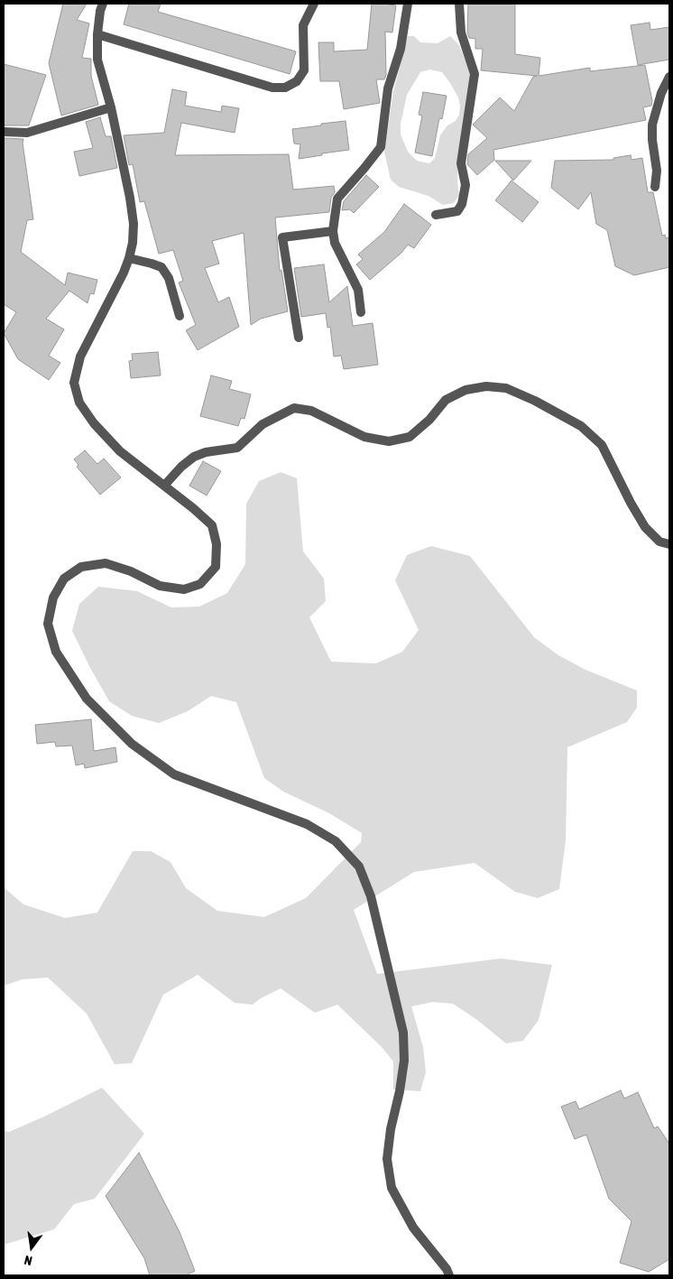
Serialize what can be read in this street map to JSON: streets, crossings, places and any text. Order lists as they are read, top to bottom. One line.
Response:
{"north":"bottom"}
